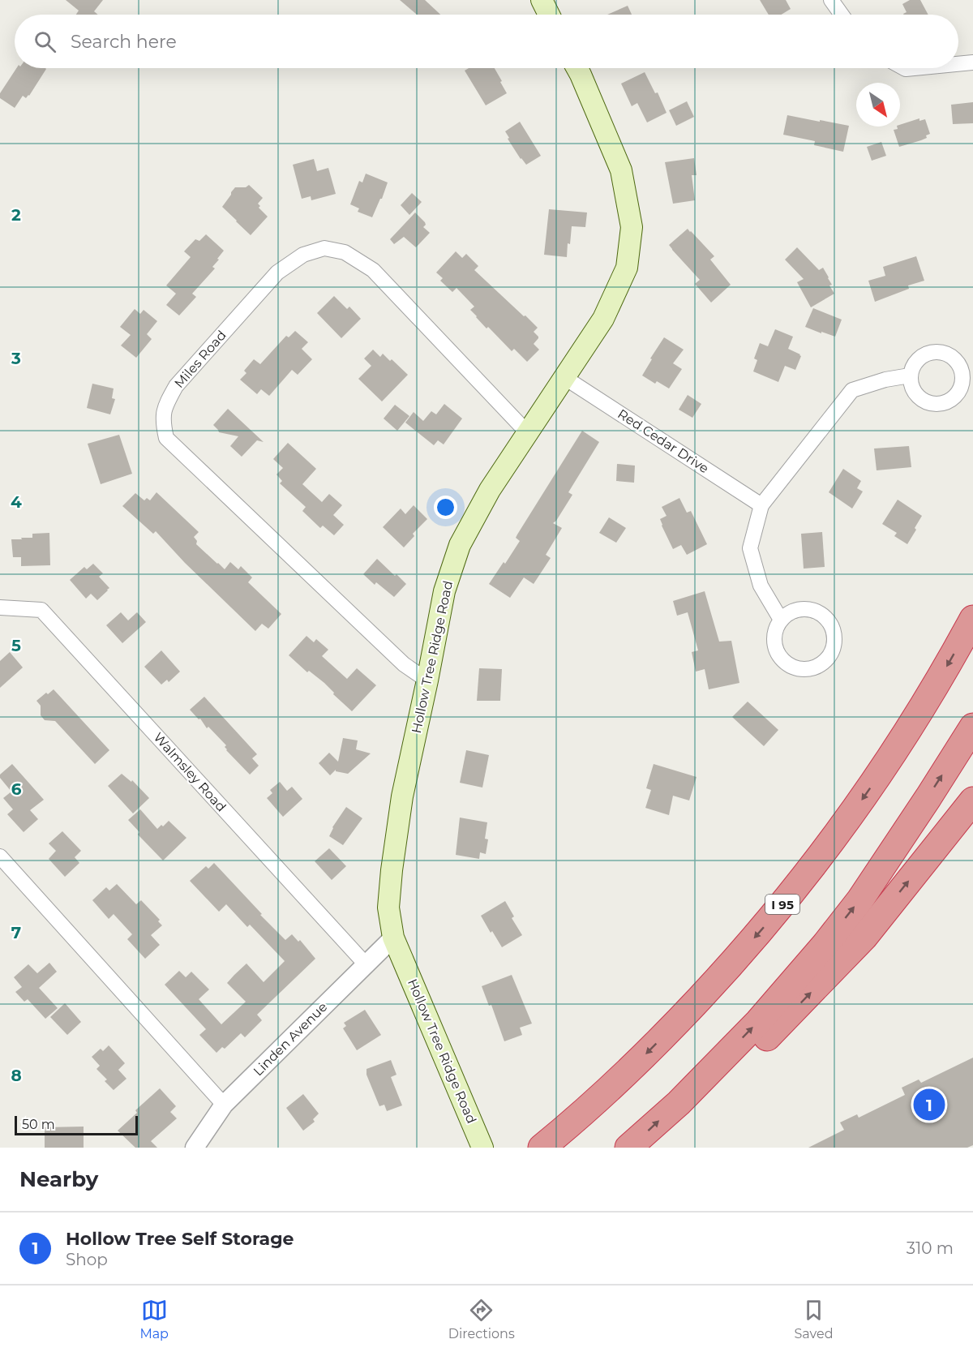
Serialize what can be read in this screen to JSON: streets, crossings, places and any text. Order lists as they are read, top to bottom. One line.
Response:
{"streets":{"highway":["I 95"],"main road":["Hollow Tree Ridge Road"],"street":["Miles Road","Red Cedar Drive","Walmsley Road","Linden Avenue"]},"crossings":[["Miles Road","Hollow Tree Ridge Road"],["Red Cedar Drive","Hollow Tree Ridge Road"],["Hollow Tree Ridge Road","Linden Avenue"],["Walmsley Road","Linden Avenue"]],"scale_bar":"50 m","north":"bottom right","page":{"search":"Search here","pins":"1","scale":"50 m","heading":"Nearby","list":[{"mark":"1","name":"Hollow Tree Self Storage","note":"Shop","value":"310 m"}],"nav":["Map","Directions","Saved"]},"grid":{"rows":["2","3","4","5","6","7","8"]}}
